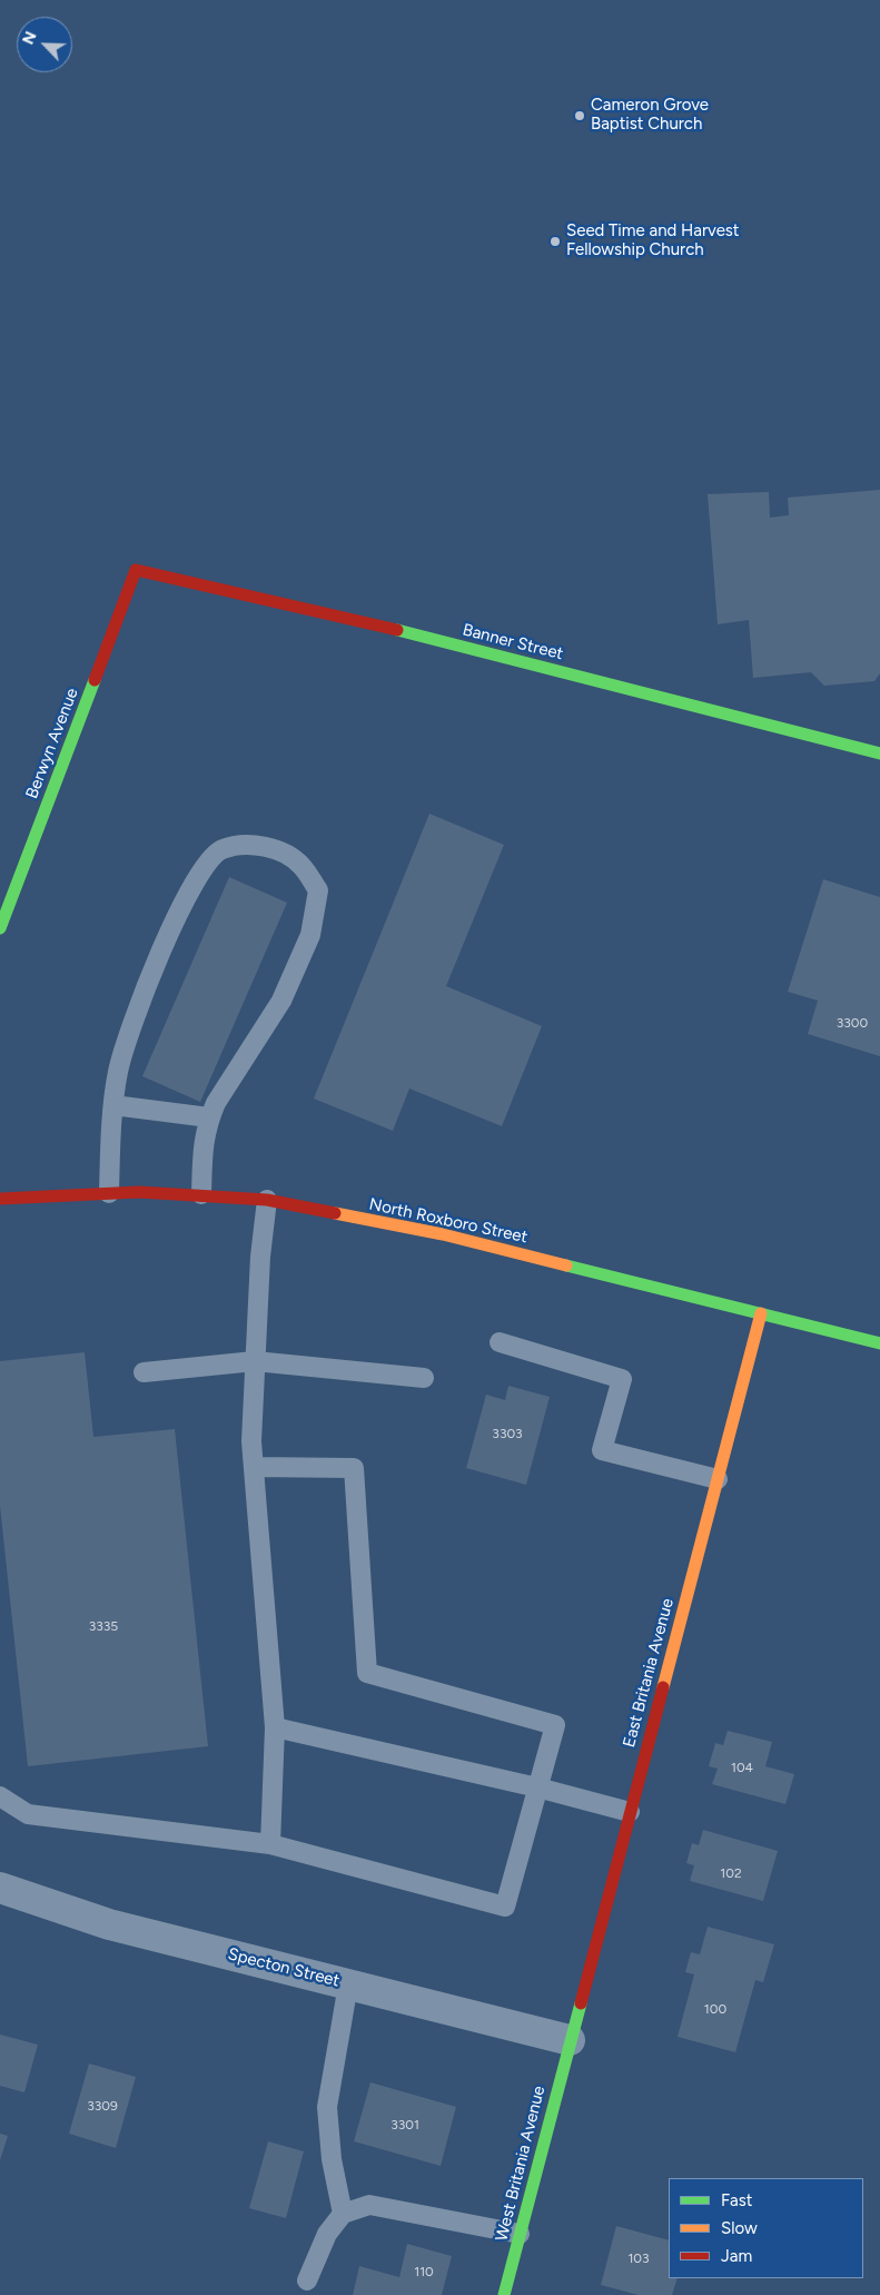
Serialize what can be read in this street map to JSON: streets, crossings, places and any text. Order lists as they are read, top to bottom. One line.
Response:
{"streets":{"street":["Banner Street","Berwyn Avenue","North Roxboro Street","East Britania Avenue","Specton Street","West Britania Avenue"]},"crossings":[["Banner Street","Berwyn Avenue"],["North Roxboro Street","East Britania Avenue"],["East Britania Avenue","Specton Street"],["East Britania Avenue","West Britania Avenue"],["Specton Street","West Britania Avenue"]],"places":["Cameron Grove Baptist Church","Seed Time and Harvest Fellowship Church"],"house_numbers":["3300","3303","3335","104","102","100","3309","3301","103","110"],"legend":["Fast","Slow","Jam"],"north":"top left"}
